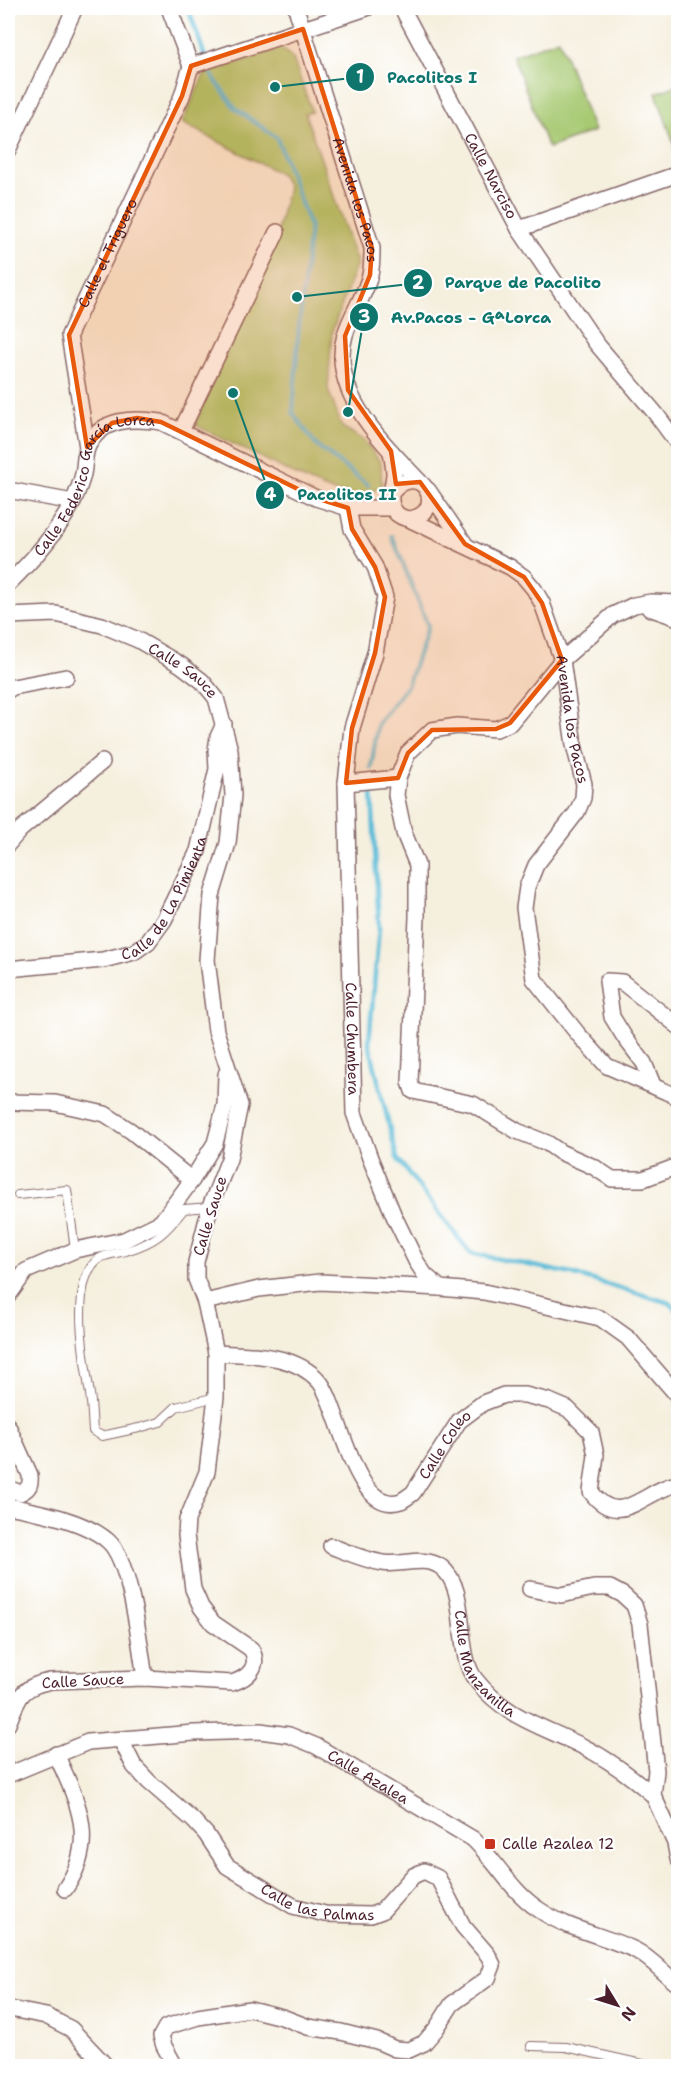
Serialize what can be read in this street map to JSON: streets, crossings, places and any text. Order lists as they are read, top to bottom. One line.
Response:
{"streets":{"street":["Calle Narciso","Avenida los Pacos","Calle el Triguero","Calle Federico García Lorca","Calle Sauce","Calle de La Pimienta","Calle Chumbera","Calle Coleo","Calle Manzanilla","Calle Azalea","Calle las Palmas"]},"crossings":[["Avenida los Pacos","Calle Federico García Lorca"],["Calle el Triguero","Calle Federico García Lorca"],["Calle Federico García Lorca","Calle Chumbera"],["Calle Sauce","Calle de La Pimienta"],["Calle Sauce","Calle Coleo"],["Calle Azalea","Calle las Palmas"]],"places":{"other":["Pacolitos I","Parque de Pacolito","Pacolitos II","Av.Pacos - GªLorca"],"transit":["Calle Azalea 12"]},"north":"bottom right"}
